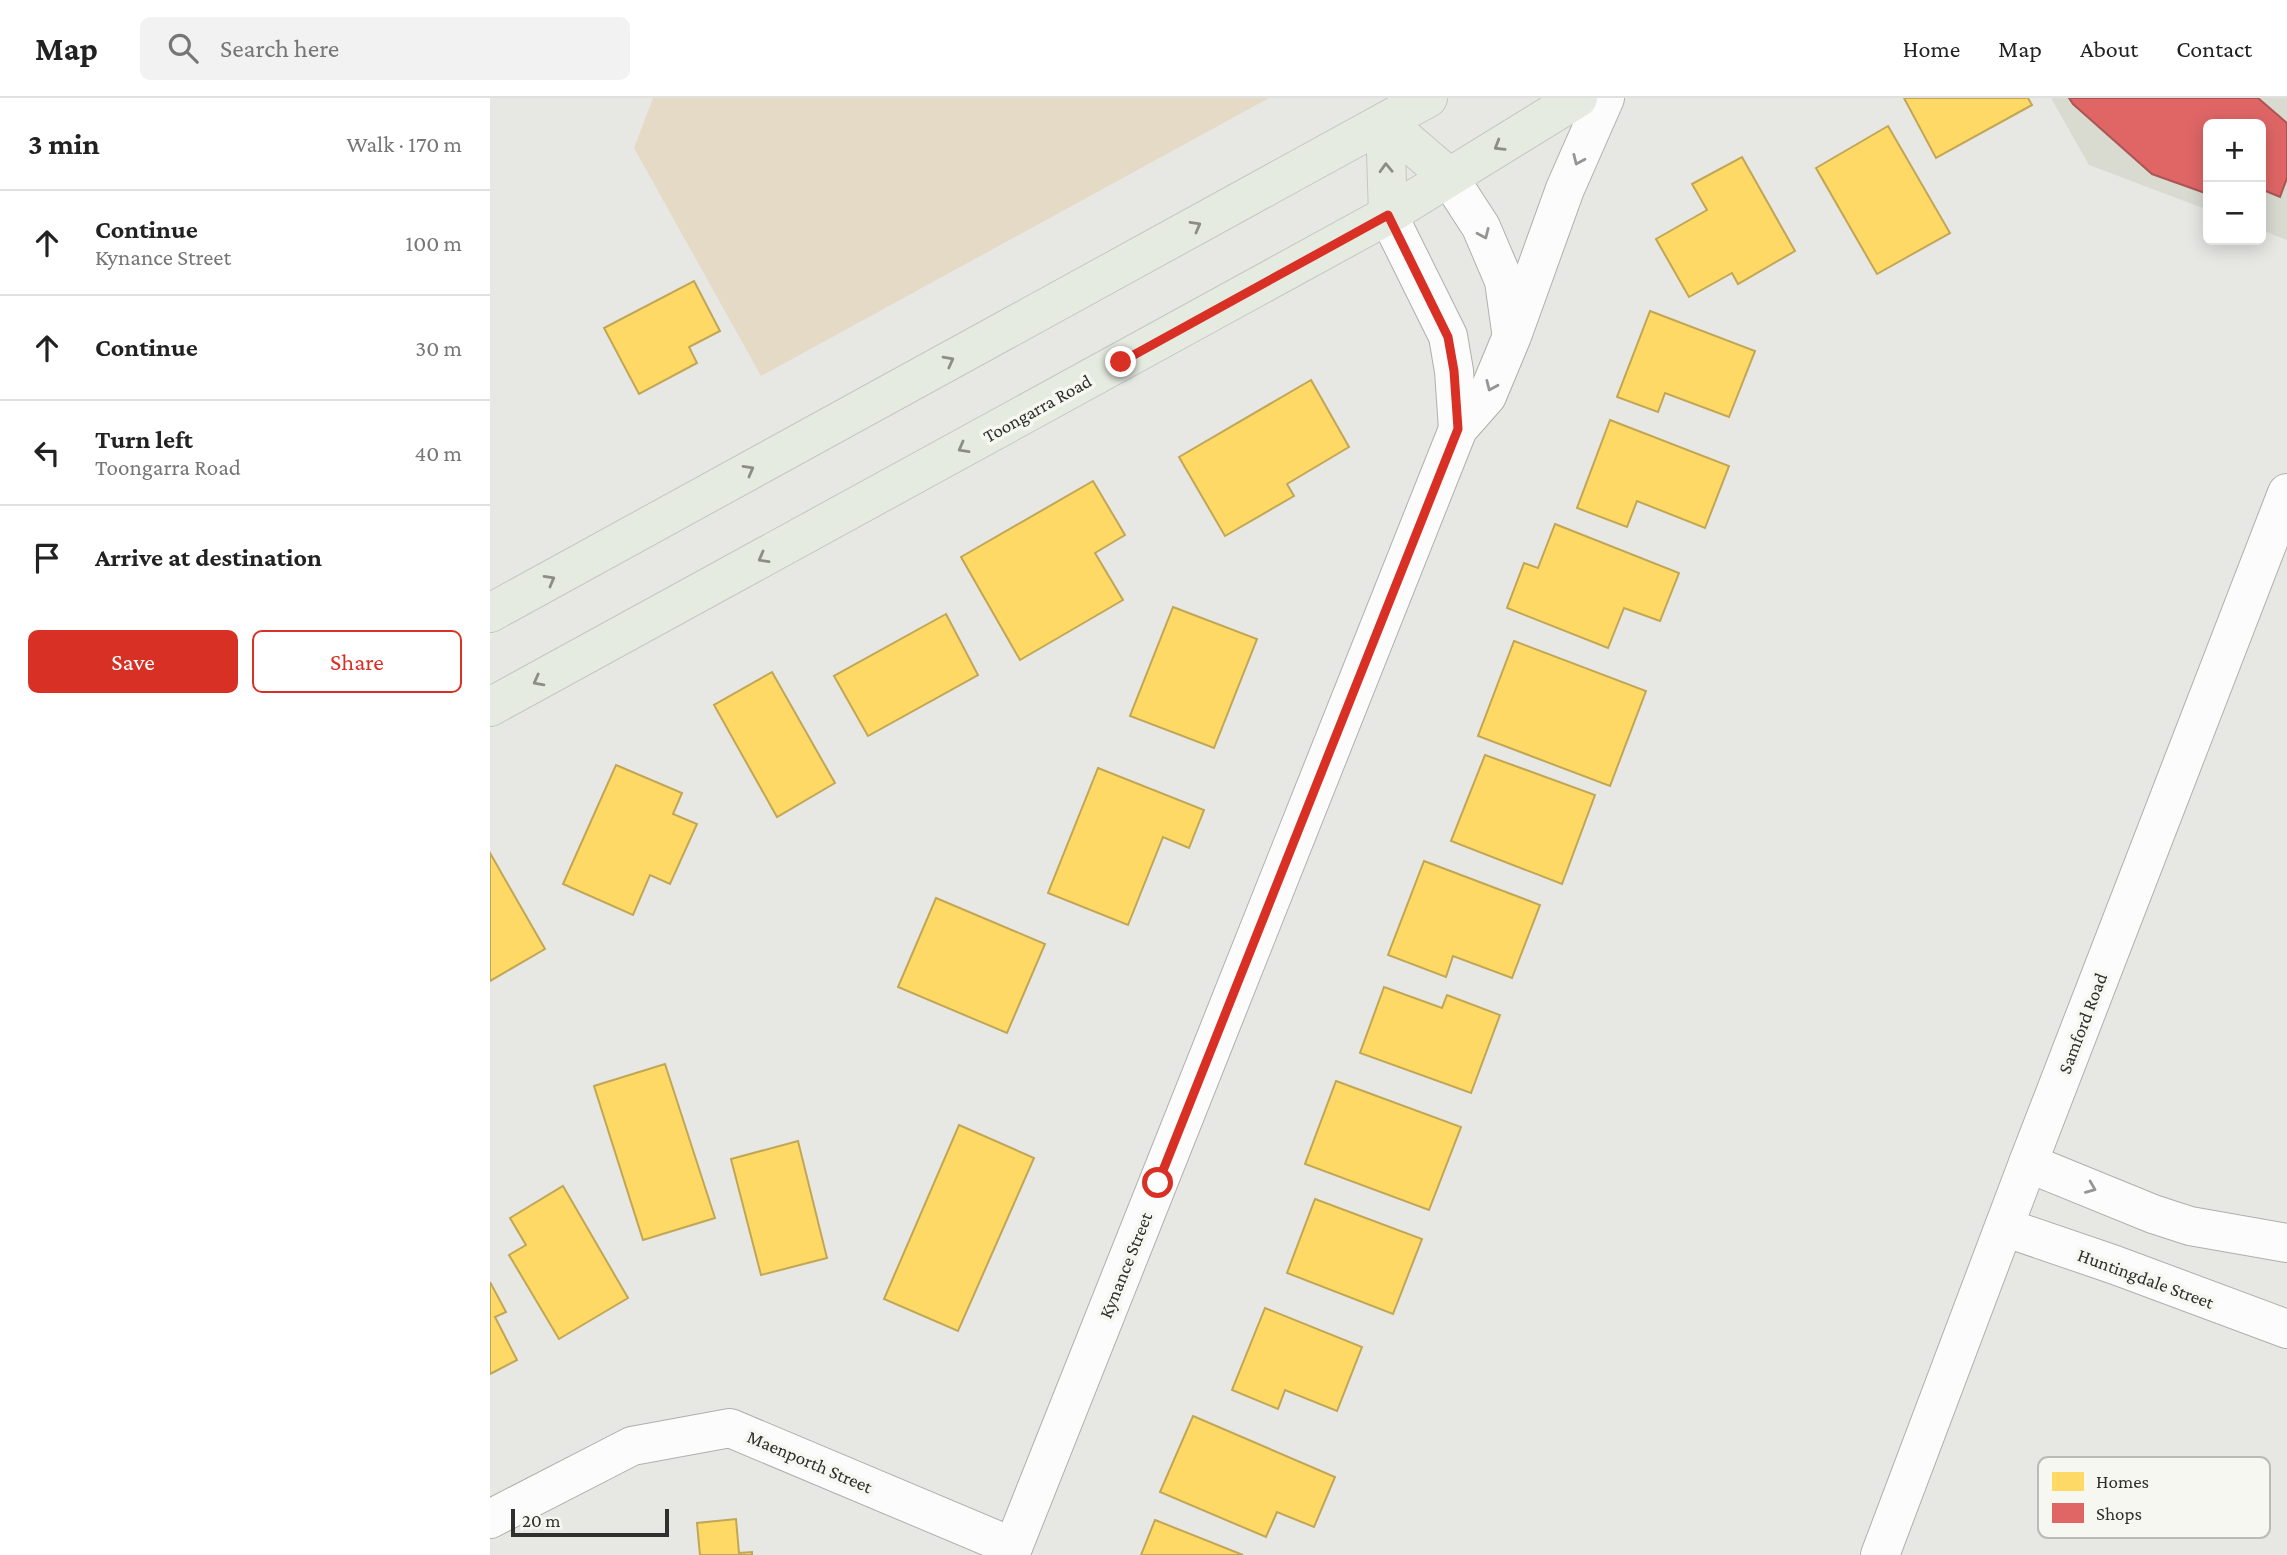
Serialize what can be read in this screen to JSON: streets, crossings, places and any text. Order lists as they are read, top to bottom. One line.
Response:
{"streets":{"main road":["Toongarra Road"],"street":["Samford Road","Kynance Street","Huntingdale Street","Maenporth Street"]},"crossings":[["Samford Road","Huntingdale Street"],["Kynance Street","Maenporth Street"]],"legend":["Homes","Shops"],"scale_bar":"20 m","page":{"header":"Map","search":"Search here","nav":["Home","Map","About","Contact"],"heading":["3 min","Walk · 170 m"],"map_buttons":["+","−"],"list":[["Continue","Kynance Street","100 m"],["Continue","30 m"],["Turn left","Toongarra Road","40 m"],"Arrive at destination"],"buttons":["Save","Share"],"scale":"20 m"}}
